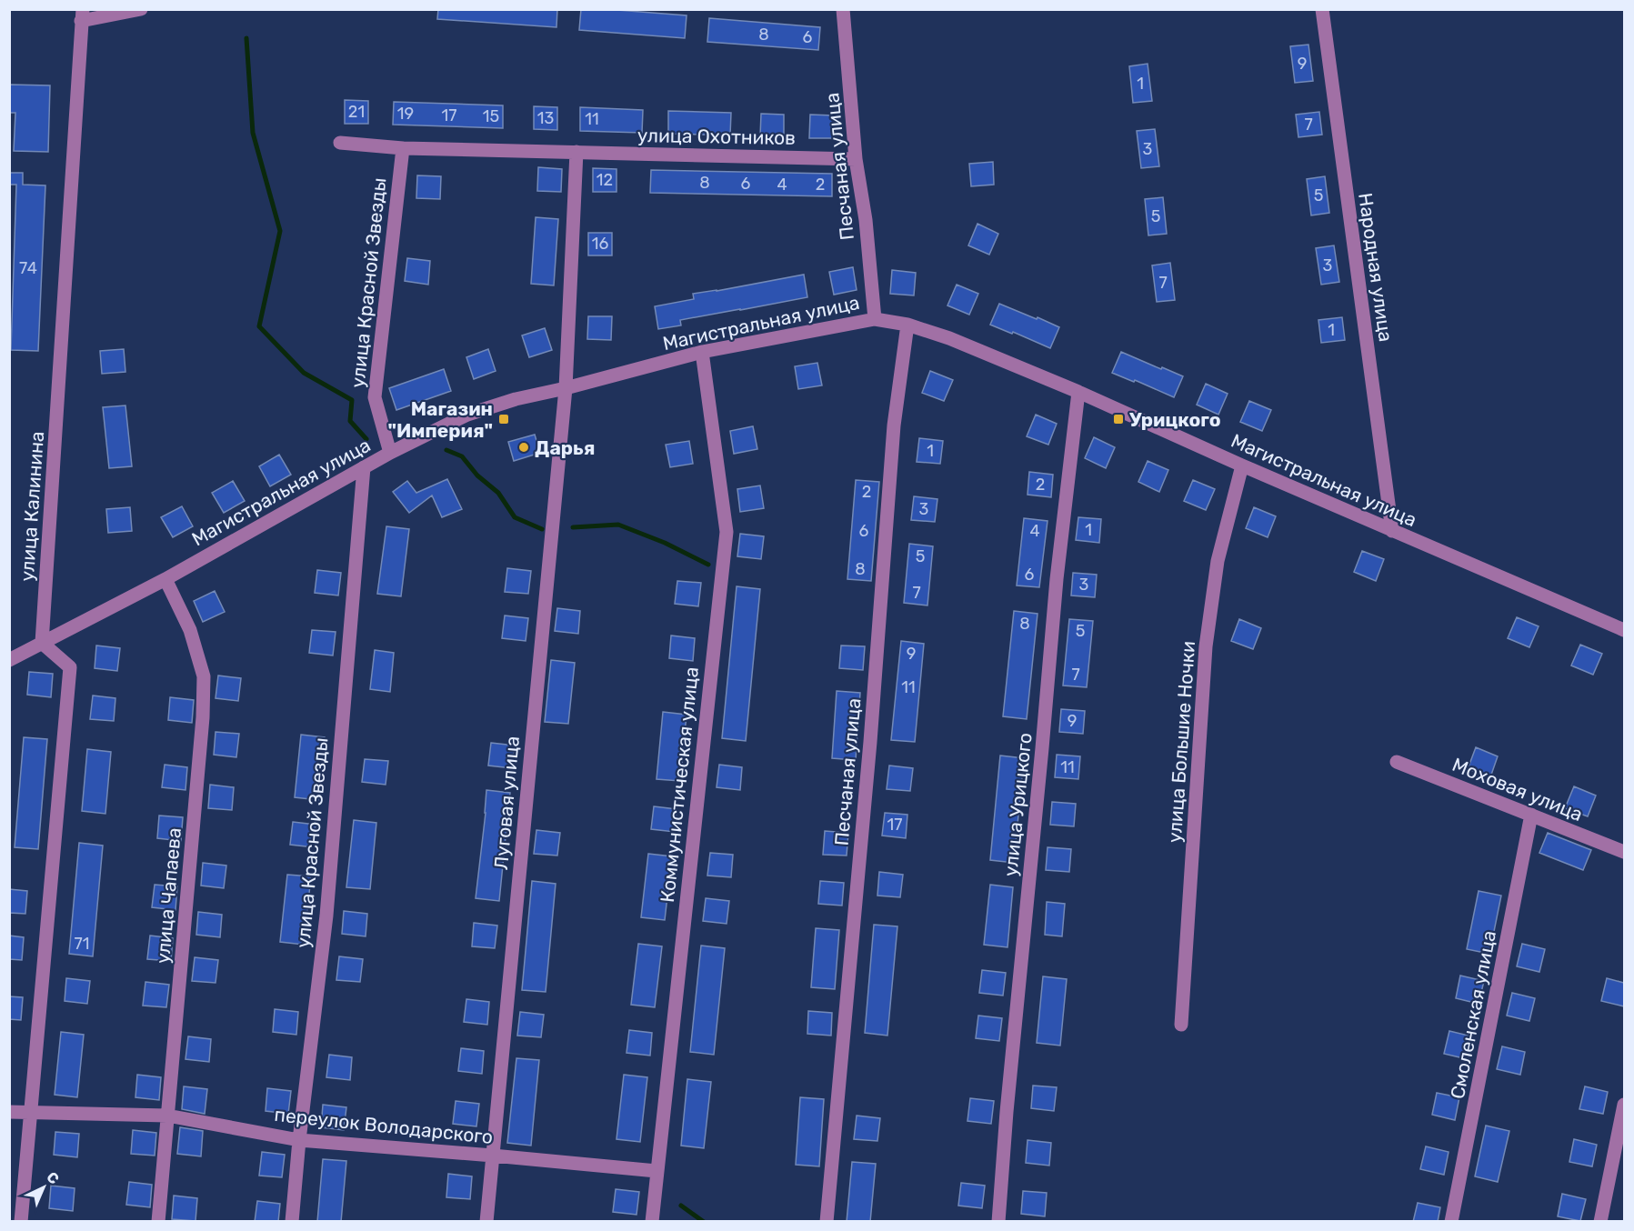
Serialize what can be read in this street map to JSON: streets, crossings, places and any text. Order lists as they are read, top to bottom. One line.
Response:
{"streets":{"street":["улица Охотников","Песчаная улица","Народная улица","улица Красной Звезды","Магистральная улица","улица Калинина","улица Большие Ночки","Коммунистическая улица","Моховая улица","Луговая улица","улица Урицкого","улица Чапаева","Смоленская улица","переулок Володарского"]},"crossings":[["улица Охотников","Песчаная улица"],["улица Охотников","улица Красной Звезды"],["Песчаная улица","Магистральная улица"],["Народная улица","Магистральная улица"],["улица Красной Звезды","Магистральная улица"],["улица Красной Звезды","переулок Володарского"],["Магистральная улица","улица Калинина"],["Магистральная улица","улица Большие Ночки"],["Магистральная улица","Коммунистическая улица"],["Магистральная улица","Луговая улица"],["Магистральная улица","улица Урицкого"],["Магистральная улица","улица Чапаева"],["Коммунистическая улица","переулок Володарского"],["Моховая улица","Смоленская улица"],["Луговая улица","переулок Володарского"],["улица Чапаева","переулок Володарского"]],"places":{"transit":["Магазин \"Империя\"","Урицкого"],"other":["Дарья"]},"house_numbers":["8","6","9","1","21","19","17","15","13","11","7","3","12","8","6","4","2","5","5","16","3","74","7","1","1","2","2","3","1","6","4","5","8","6","3","7","8","5","9","7","11","9","11","17","71"],"north":"top right"}
